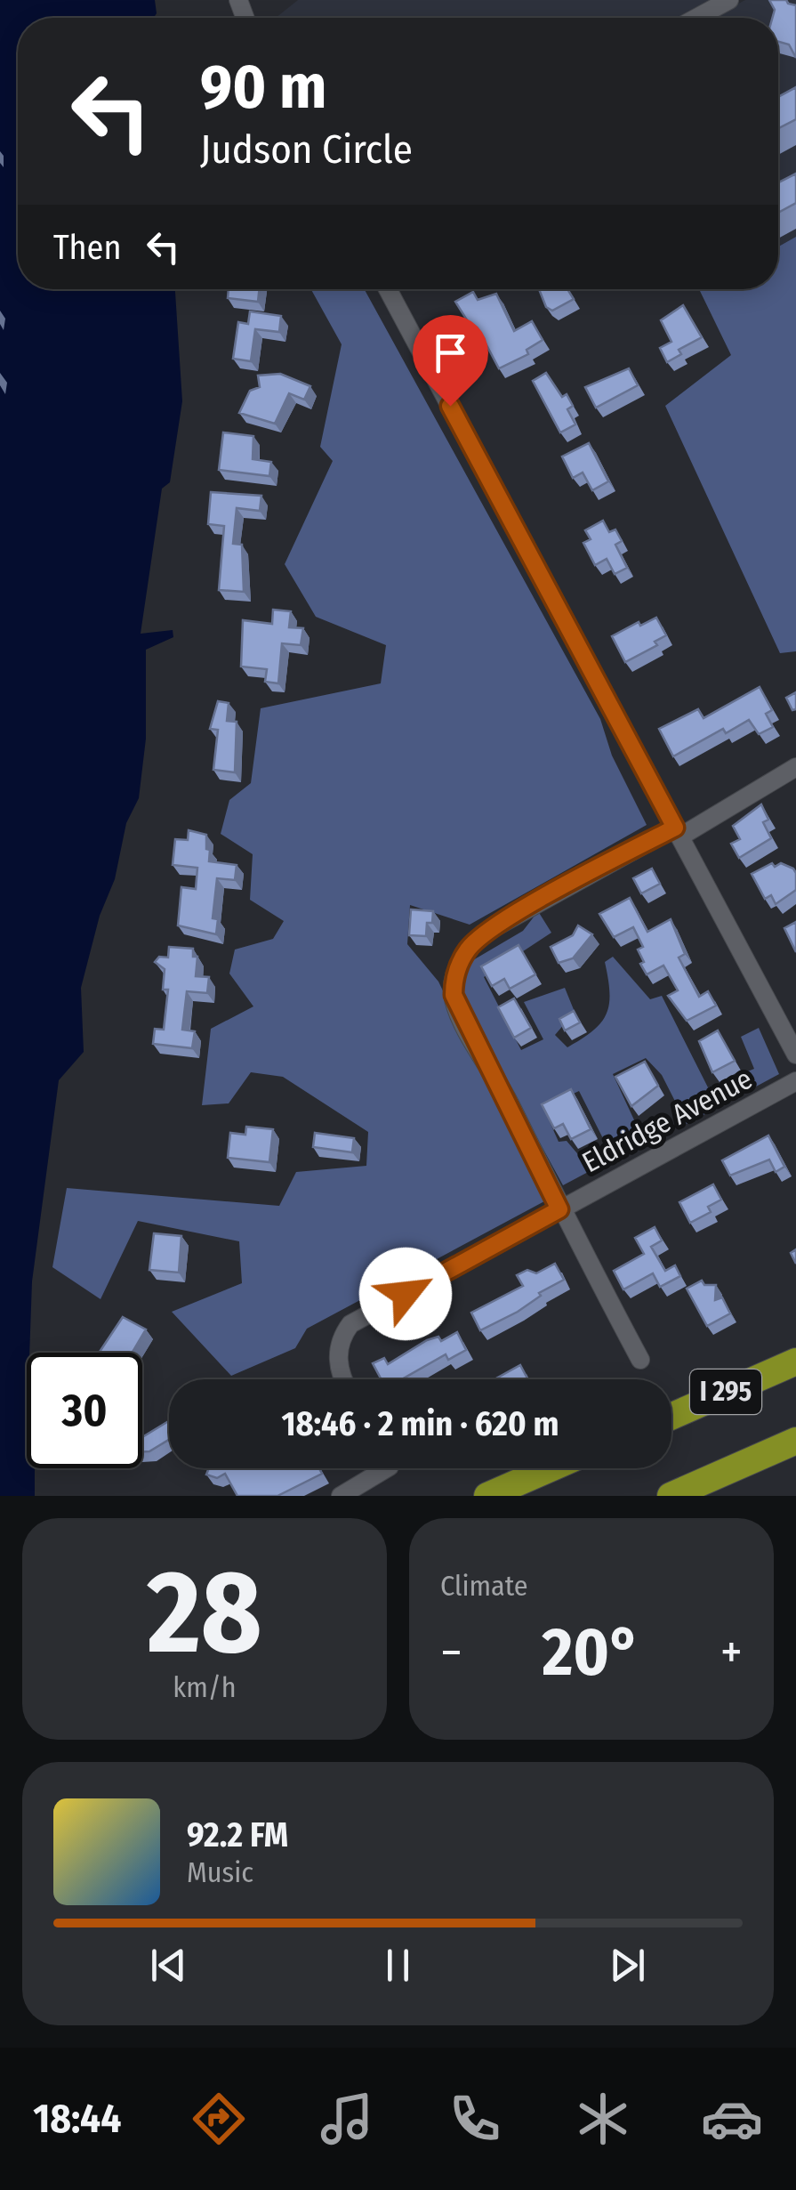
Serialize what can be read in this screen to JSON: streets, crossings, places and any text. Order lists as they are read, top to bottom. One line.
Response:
{"streets":{"highway":["I 295"],"street":["Eldridge Avenue"]},"page":{"turn":["90 m","Judson Circle"],"then":"Then","limit":"30","trip":"18:46 · 2 min · 620 m","tile":[["28","km/h"],"Climate"],"heat":["−","20°","+"],"song":["92.2 FM","Music"],"tabs":"18:44"}}
